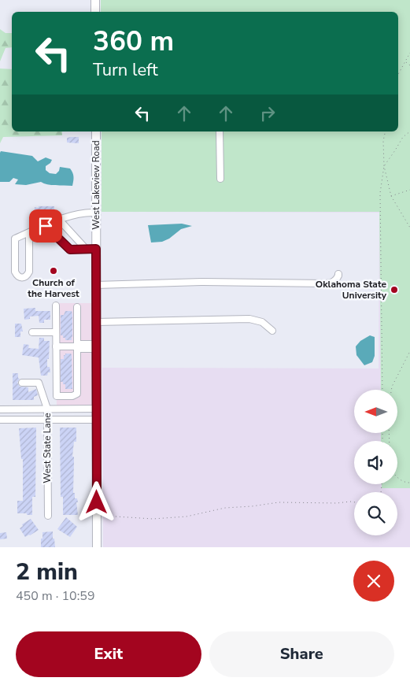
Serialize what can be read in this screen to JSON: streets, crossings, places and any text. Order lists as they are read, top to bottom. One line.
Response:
{"streets":{"main road":["West Lakeview Road"],"street":["West State Lane"]},"places":["Church of the Harvest","Oklahoma State University"],"north":"left","page":{"turn":["360 m","Turn left"],"heading":["2 min","450 m · 10:59"],"buttons":["Exit","Share"]}}
